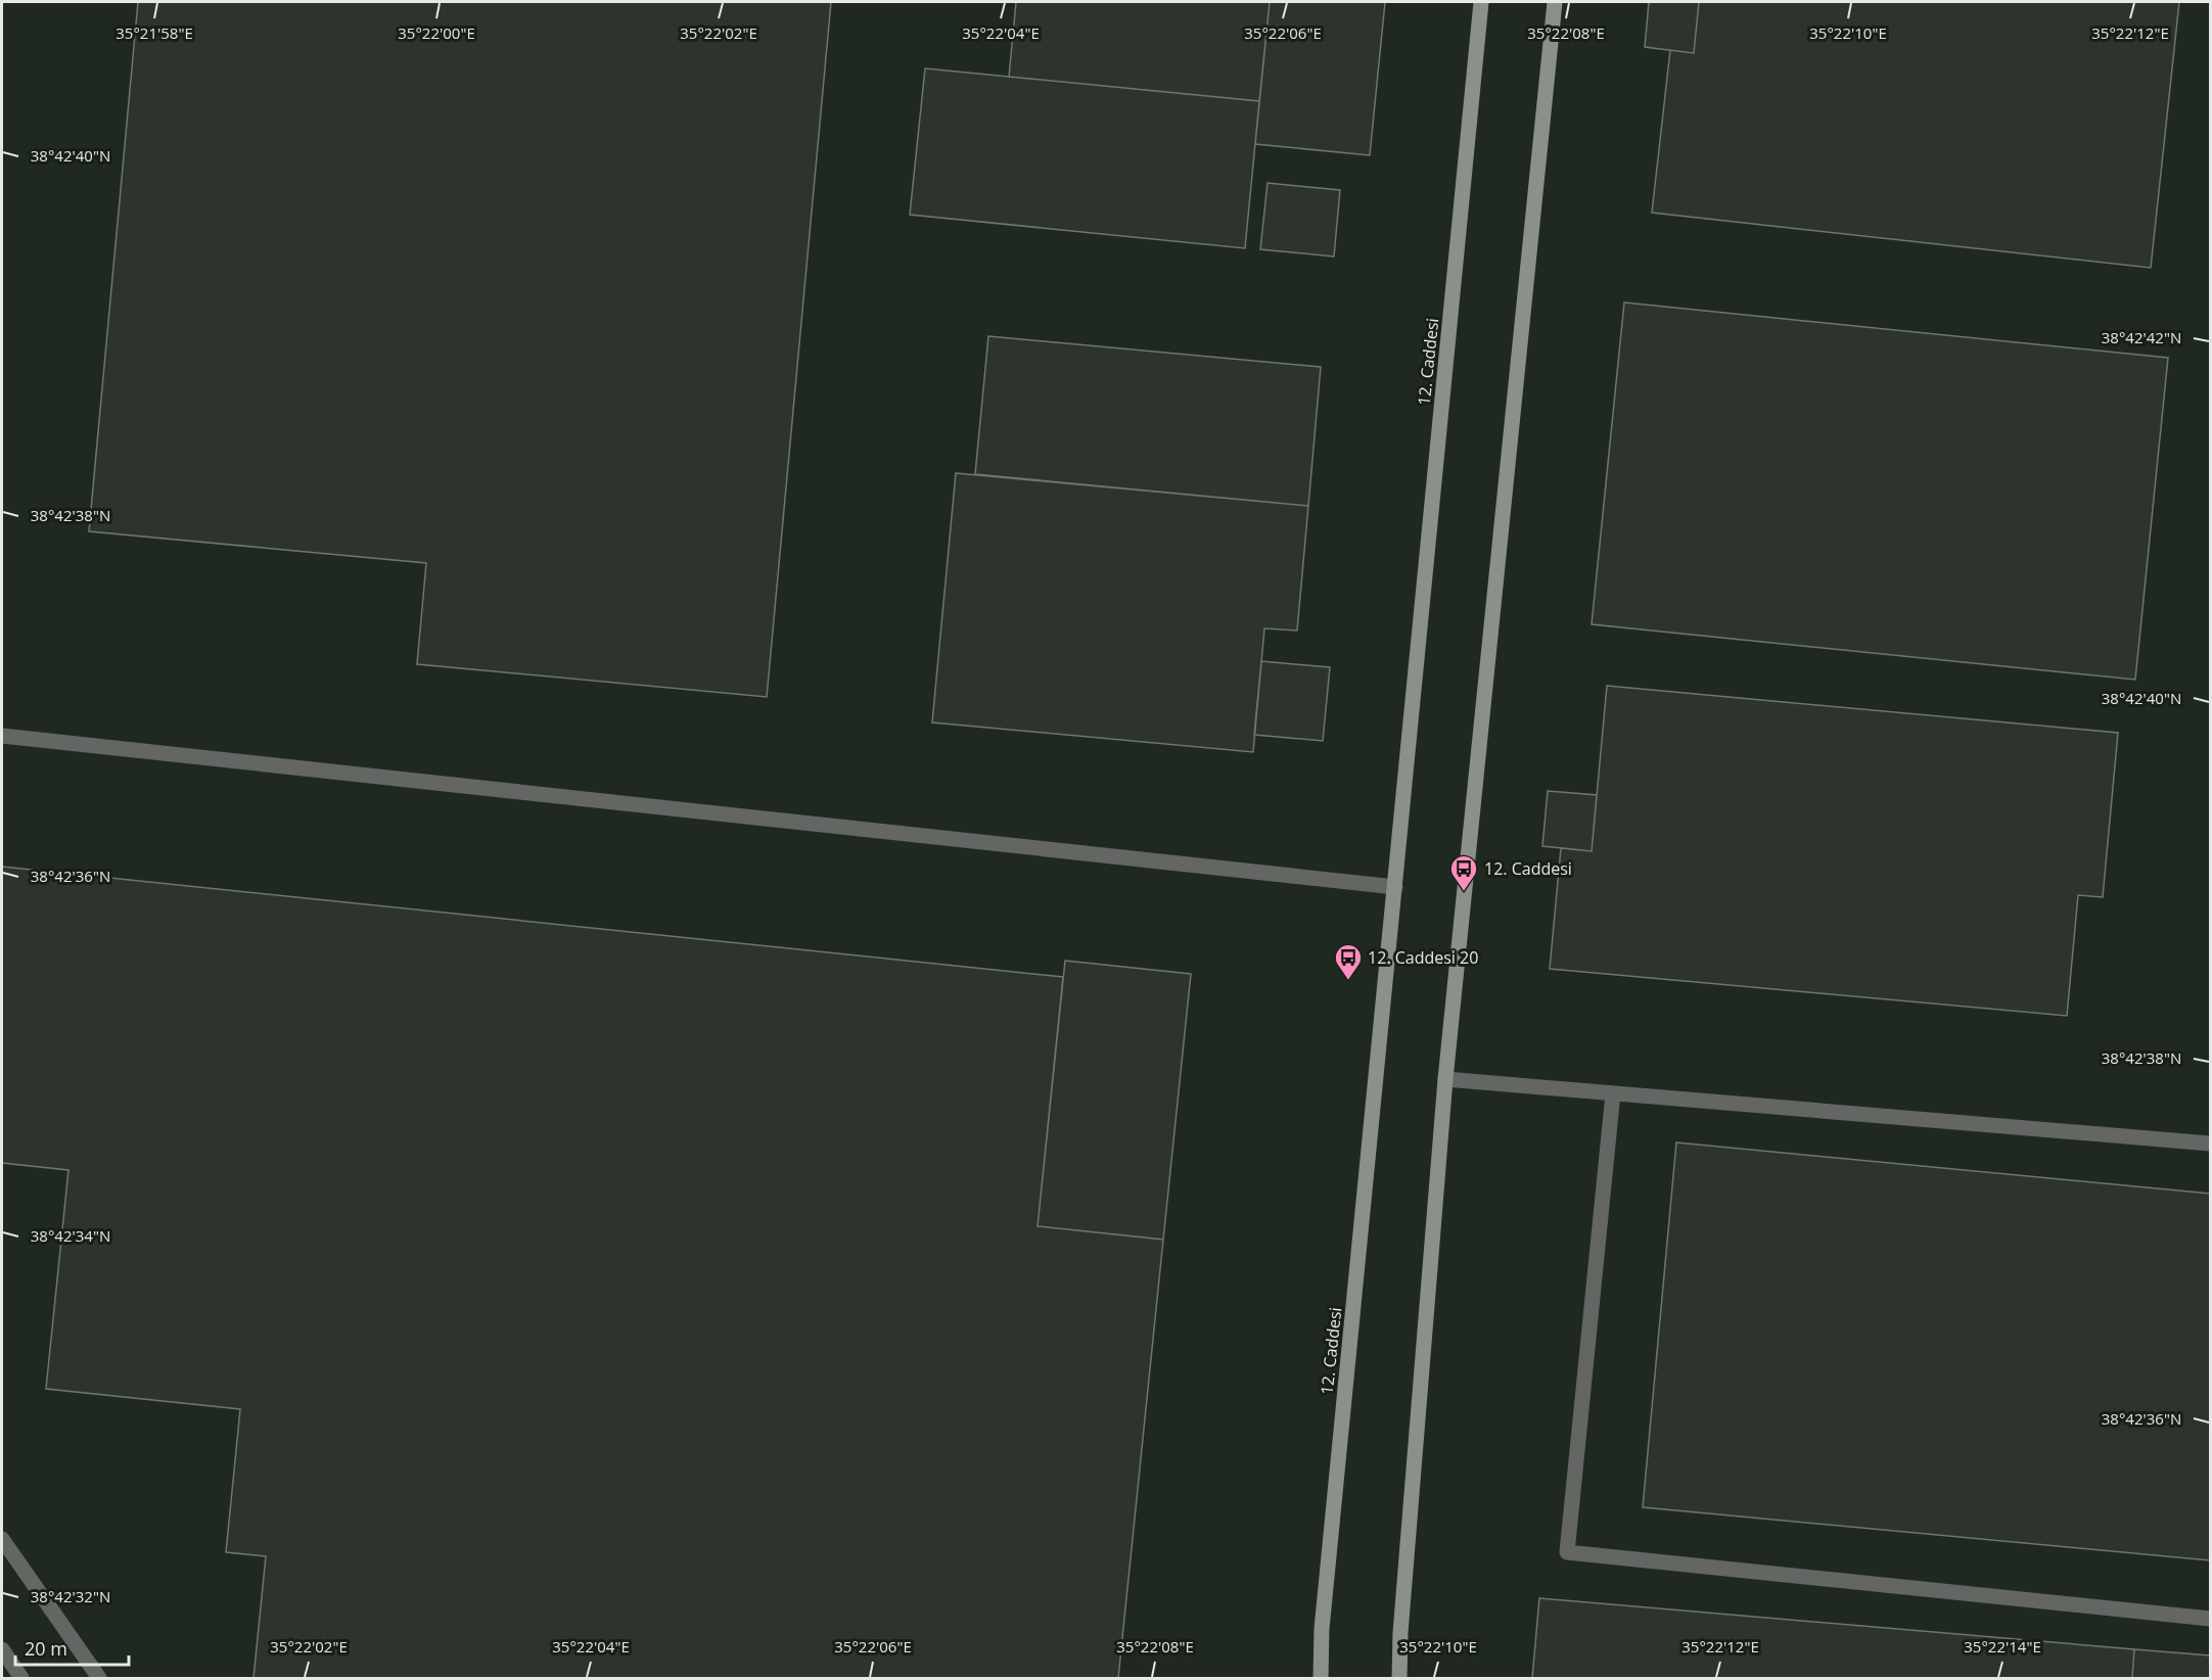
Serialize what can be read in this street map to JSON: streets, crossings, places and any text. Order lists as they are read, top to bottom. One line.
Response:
{"streets":{"street":["12. Caddesi"]},"places":{"bus stop":["12. Caddesi","12. Caddesi 20"]},"scale_bar":"20 m","coordinates":["35°21'58\"E","35°22'00\"E","35°22'02\"E","35°22'04\"E","35°22'06\"E","35°22'08\"E","35°22'10\"E","35°22'12\"E","38°42'40\"N","38°42'42\"N","38°42'38\"N","38°42'36\"N","38°42'34\"N","38°42'32\"N","35°22'14\"E"]}
